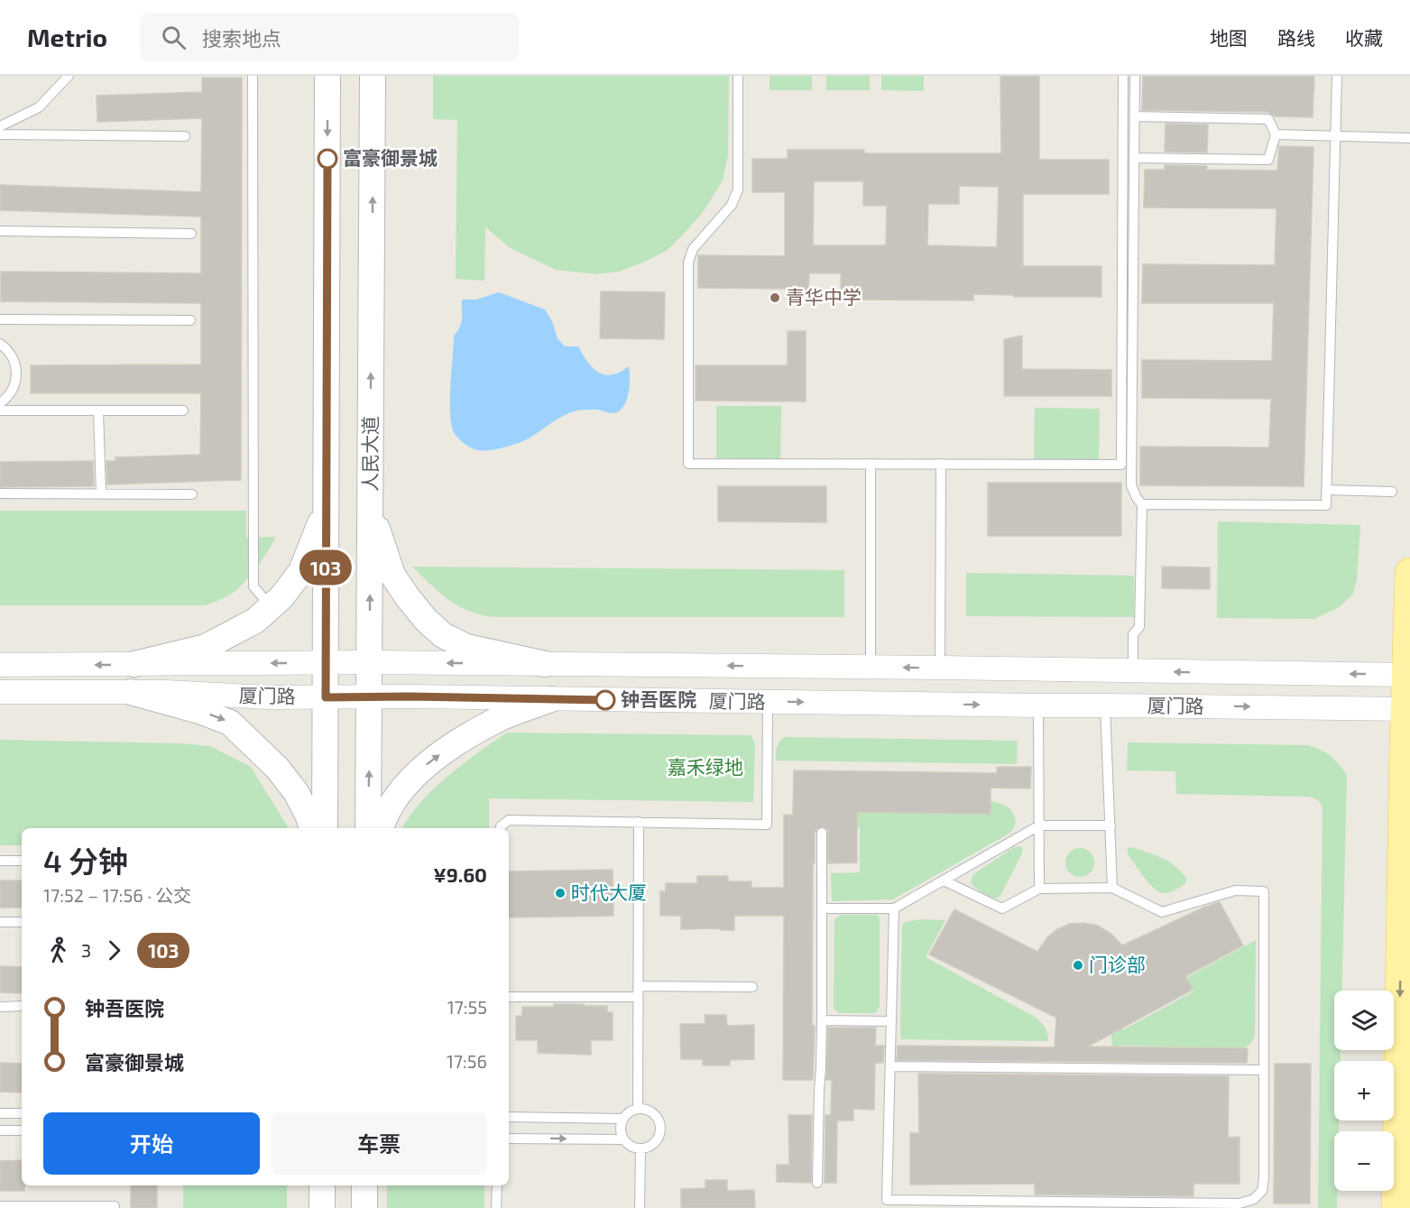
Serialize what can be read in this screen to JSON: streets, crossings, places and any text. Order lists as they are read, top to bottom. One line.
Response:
{"streets":{"main road":["人民大道"],"street":["厦门路"]},"crossings":[["人民大道","厦门路"]],"parks":["嘉禾绿地"],"places":["富豪御景城","青华中学","钟吾医院","时代大厦","门诊部"],"lines":["bus line 103"],"page":{"header":"Metrio","search":"搜索地点","nav":["地图","路线","收藏"],"on_map":"103","heading":["4 分钟","17:52 – 17:56 · 公交","¥9.60"],"legs":["3","103"],"list":[{"name":"钟吾医院","value":"17:55"},{"name":"富豪御景城","value":"17:56"}],"map_buttons":["+","−"],"buttons":["开始","车票"]}}
